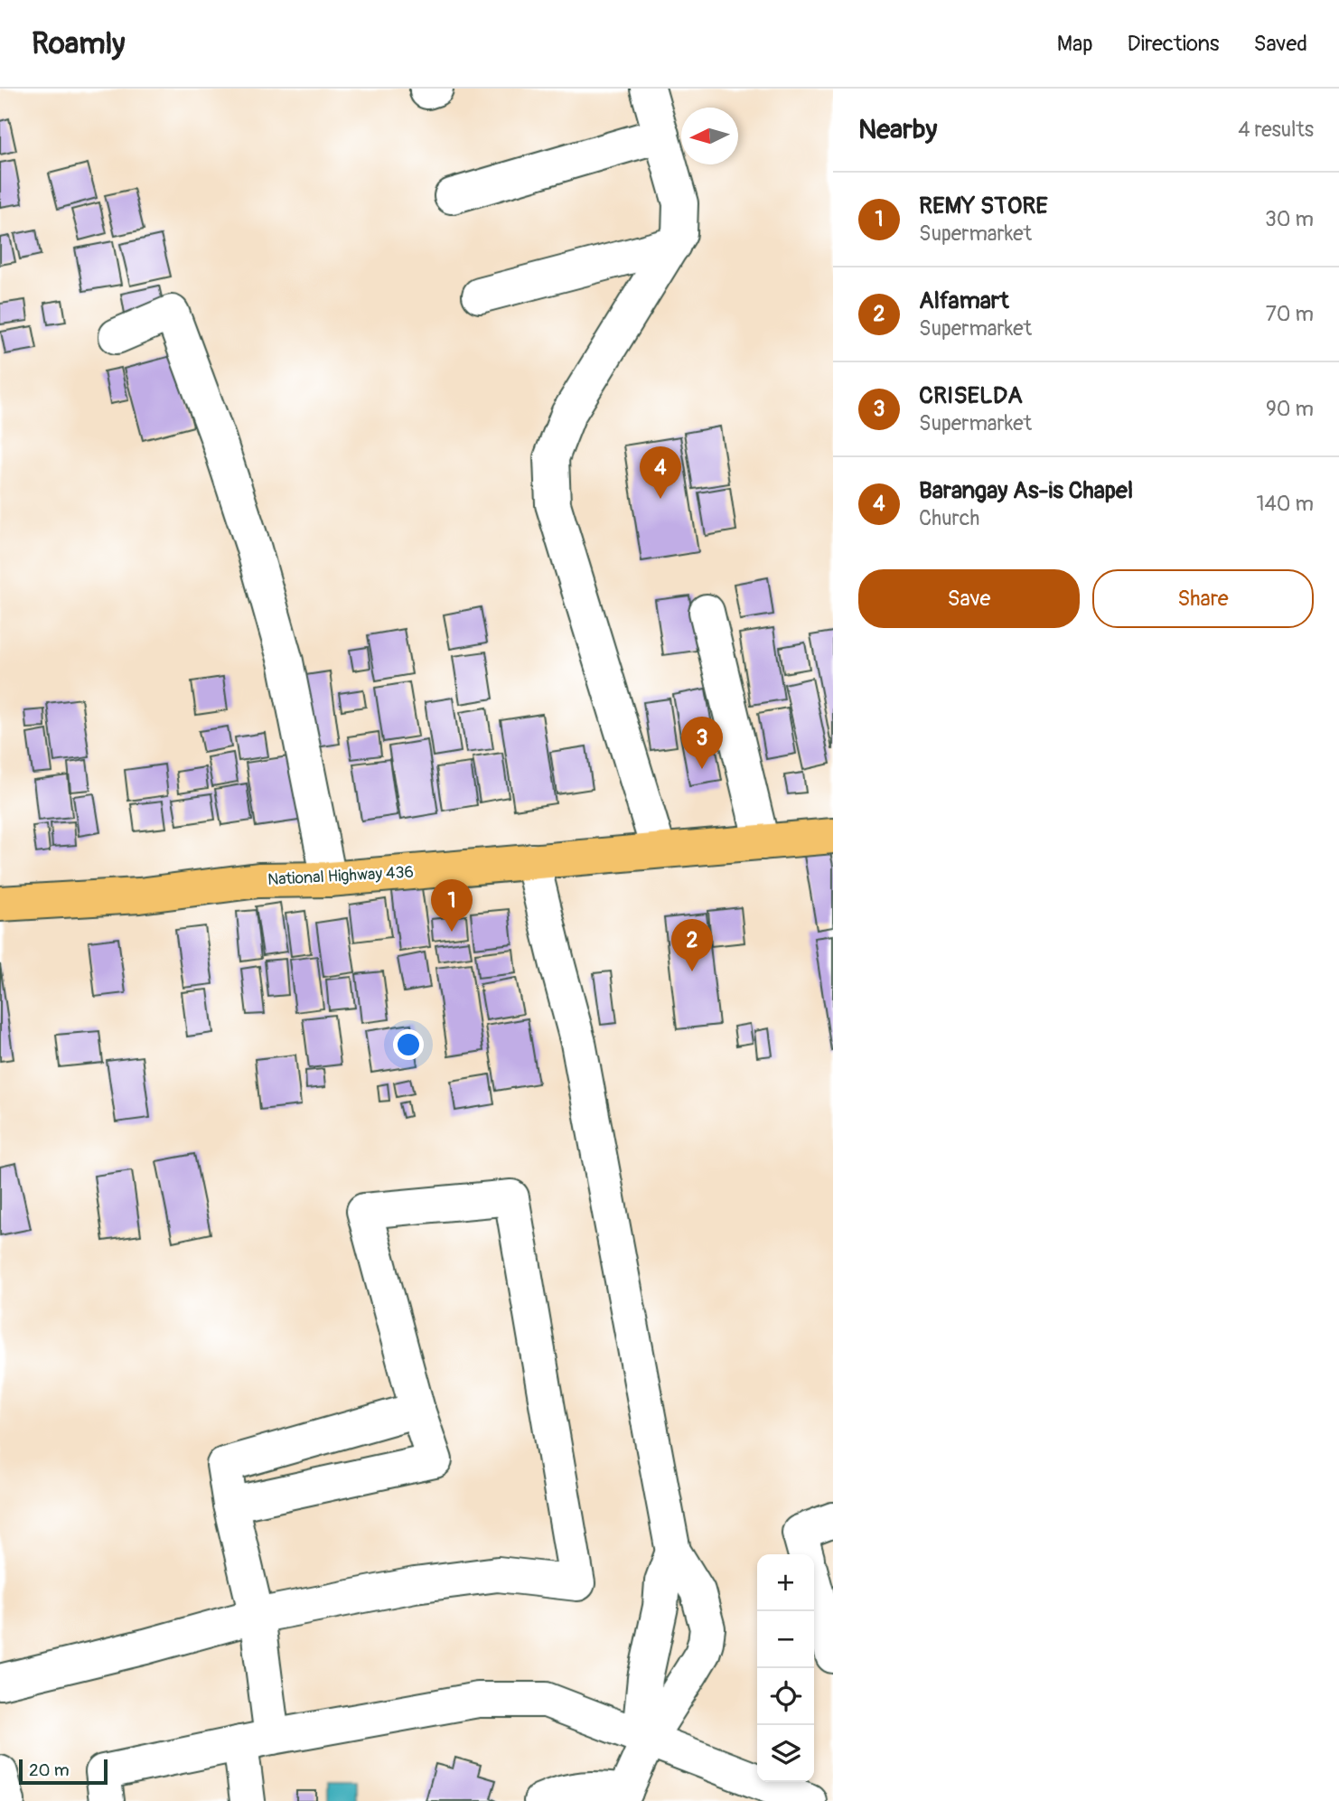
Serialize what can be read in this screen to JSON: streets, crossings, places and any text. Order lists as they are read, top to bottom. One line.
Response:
{"streets":{"main road":["National Highway 436"]},"scale_bar":"20 m","north":"left","page":{"header":"Roamly","nav":["Map","Directions","Saved"],"heading":["Nearby","4 results"],"list":[{"mark":"1","name":"REMY STORE","note":"Supermarket","value":"30 m"},{"mark":"2","name":"Alfamart","note":"Supermarket","value":"70 m"},{"mark":"3","name":"CRISELDA","note":"Supermarket","value":"90 m"},{"mark":"4","name":"Barangay As-is Chapel","note":"Church","value":"140 m"}],"pins":["4","3","1","2"],"buttons":["Save","Share"],"map_buttons":["+","−"],"scale":"20 m"}}
